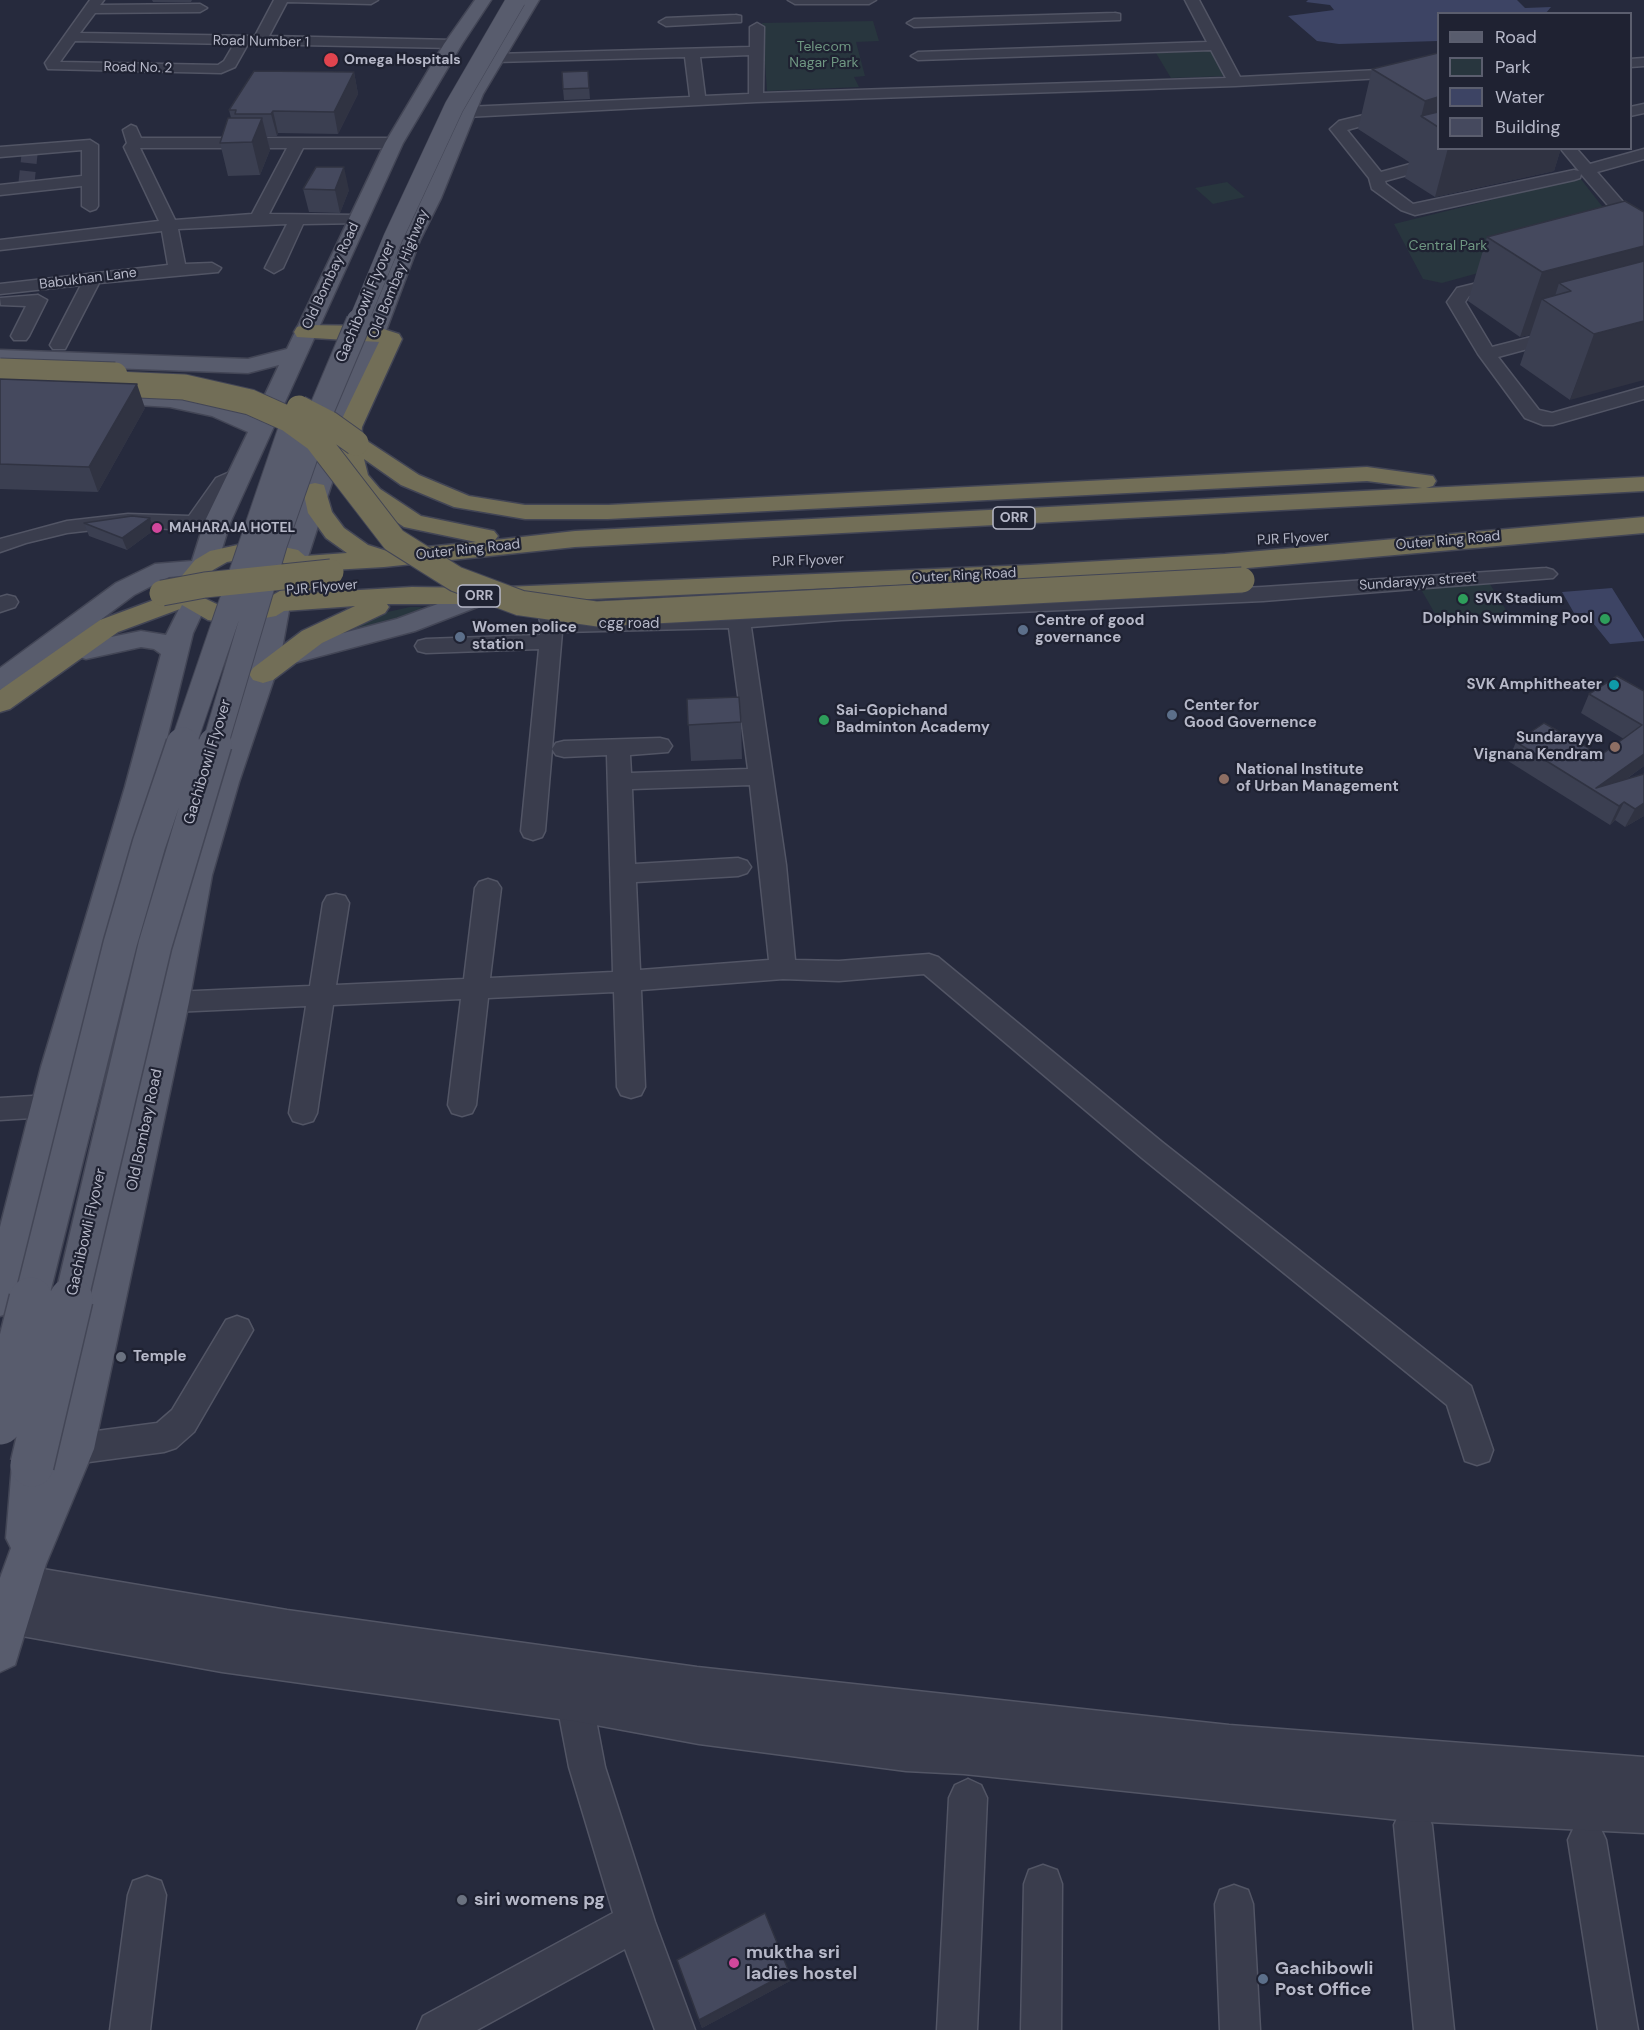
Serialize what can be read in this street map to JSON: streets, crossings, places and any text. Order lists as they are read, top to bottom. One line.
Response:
{"streets":{"highway":["ORR","PJR Flyover","Outer Ring Road"],"main road":["Old Bombay Highway","Old Bombay Road","Gachibowli Flyover"],"street":["Road Number 1","Road No. 2","Babukhan Lane","Sundarayya street","cgg road"]},"crossings":[["Road Number 1","Road No. 2"],["Road Number 1","Old Bombay Road"],["Old Bombay Highway","Old Bombay Road"],["Old Bombay Highway","Outer Ring Road"],["Old Bombay Road","Gachibowli Flyover"],["Old Bombay Road","Outer Ring Road"],["Sundarayya street","cgg road"]],"parks":["Telecom Nagar Park","Central Park"],"places":["Omega Hospitals","MAHARAJA HOTEL","SVK Stadium","Dolphin Swimming Pool","Centre of good governance","Women police station","SVK Amphitheater","Center for Good Governence","Sai-Gopichand Badminton Academy","Sundarayya Vignana Kendram","National Institute of Urban Management","Temple","siri womens pg","muktha sri ladies hostel","Gachibowli Post Office"],"legend":["Road","Park","Water","Building"]}
